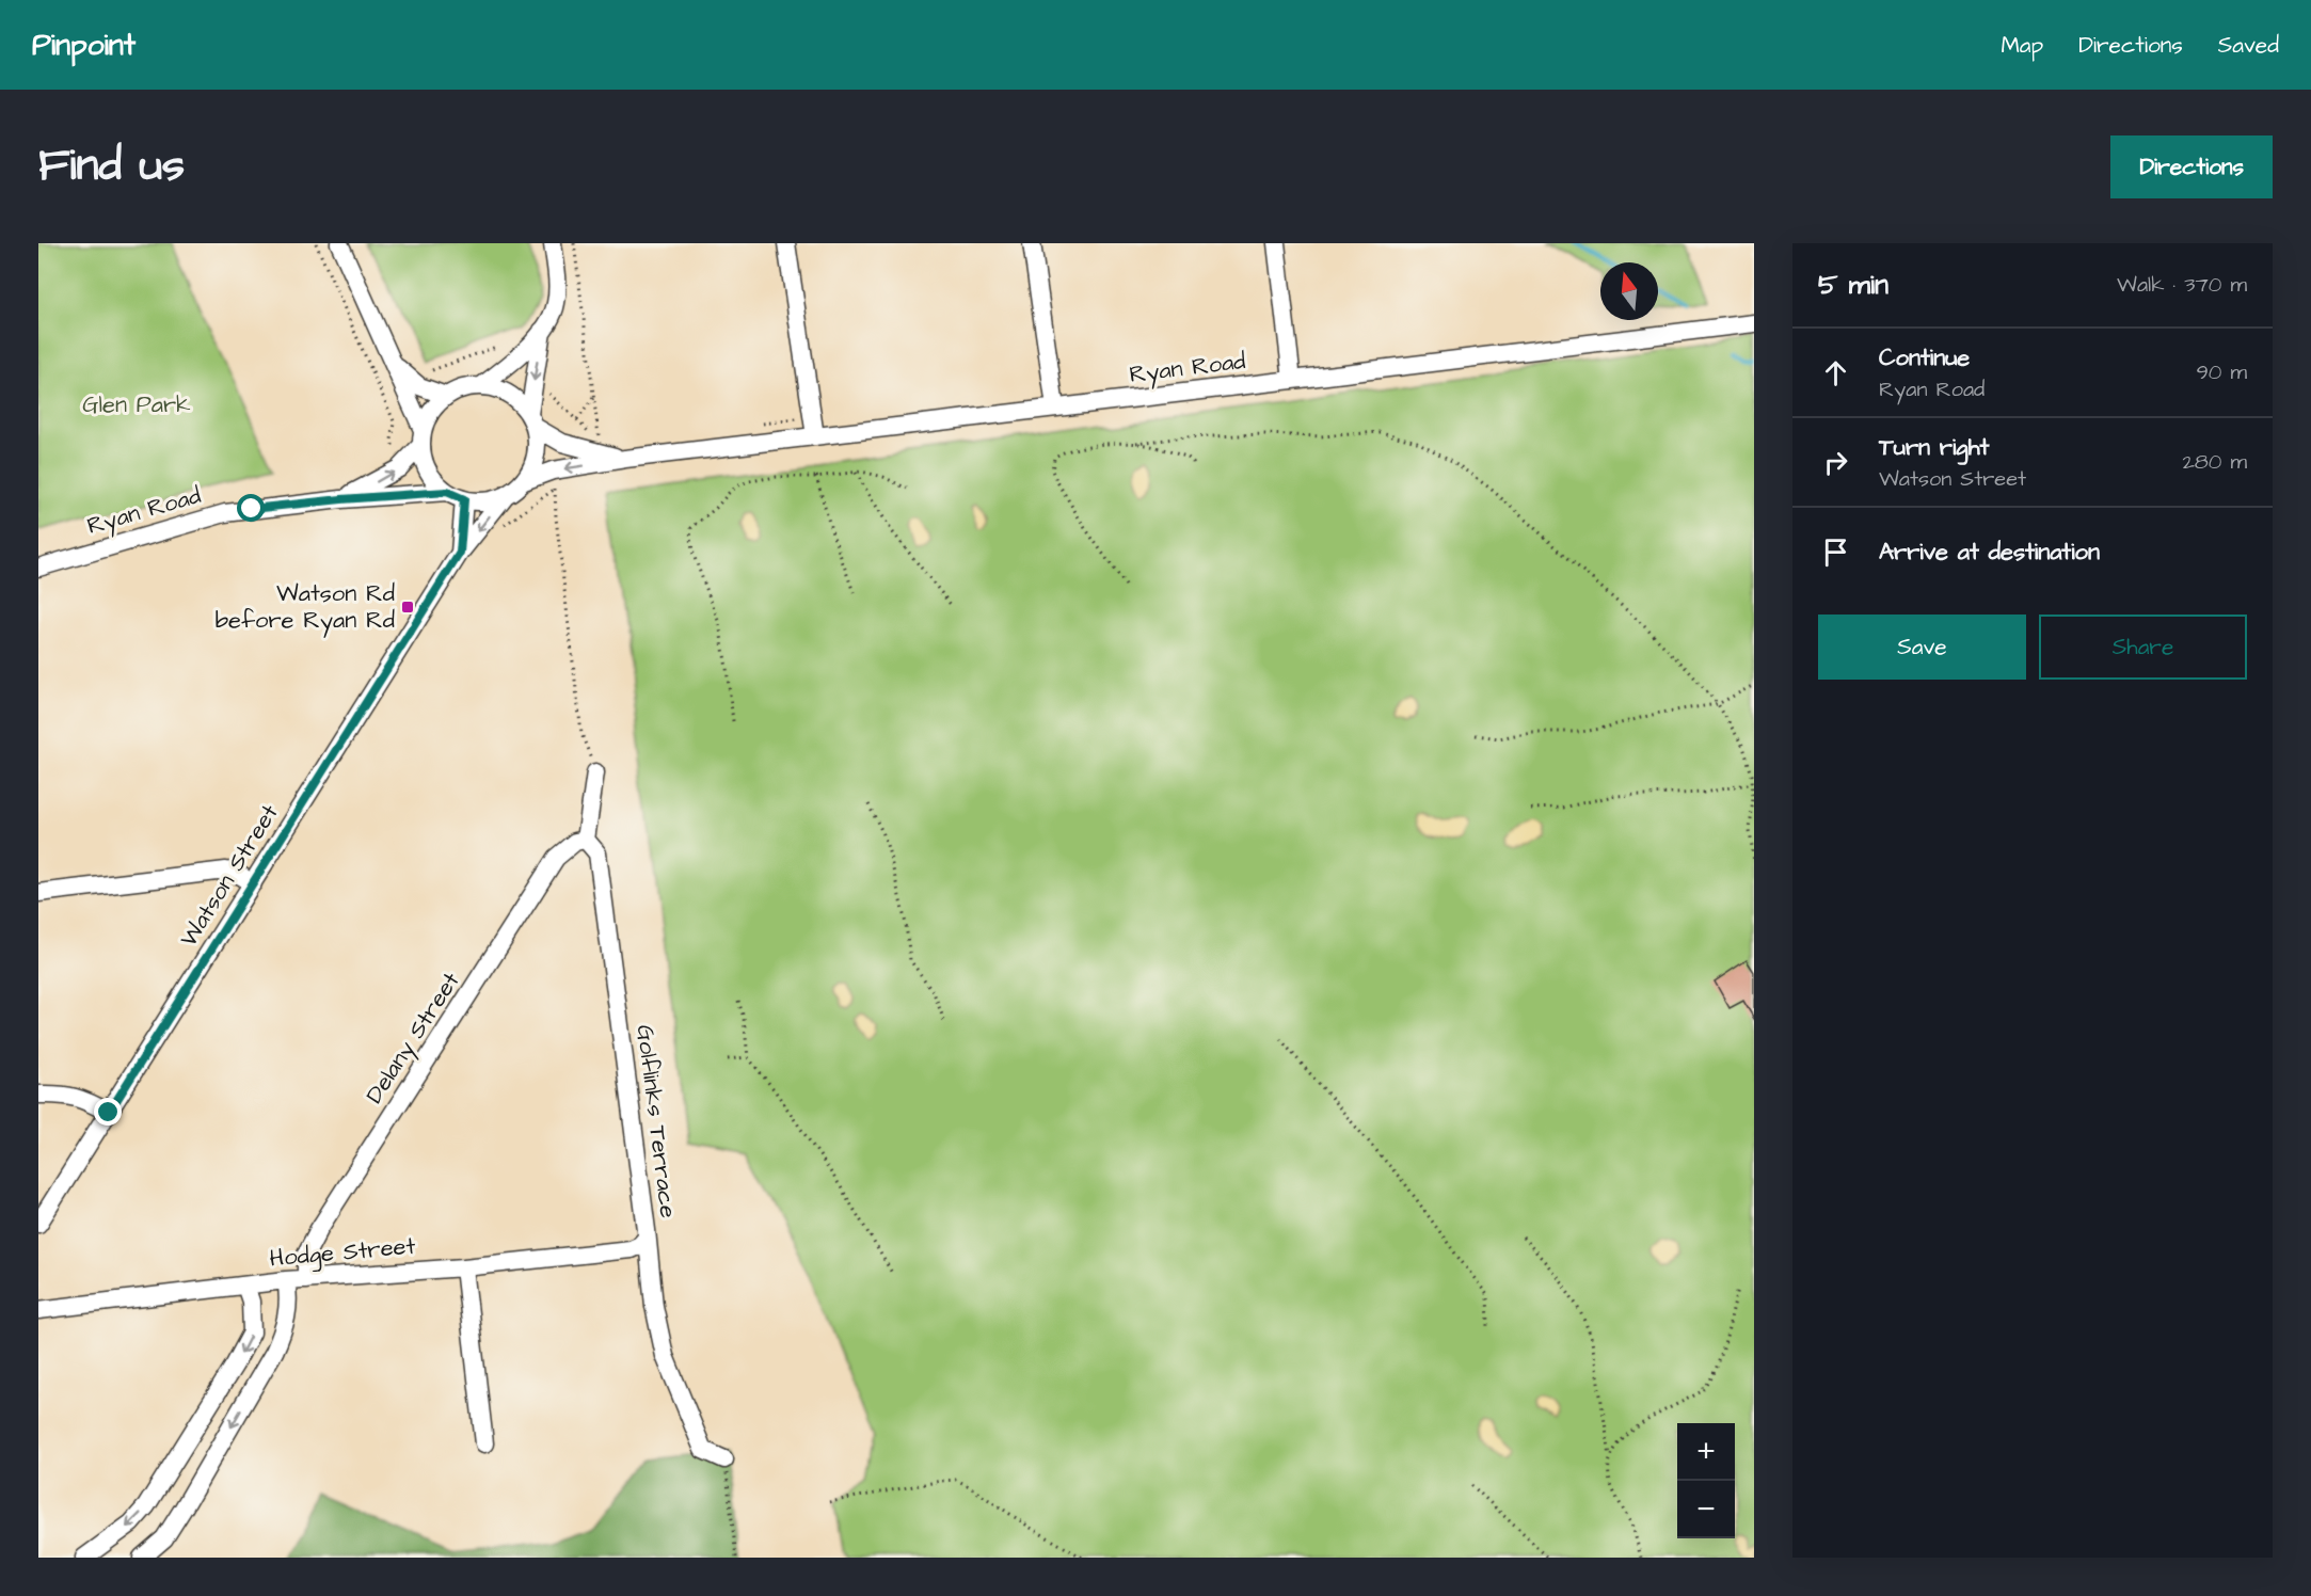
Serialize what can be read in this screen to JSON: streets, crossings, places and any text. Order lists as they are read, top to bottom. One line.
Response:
{"streets":{"street":["Ryan Road","Watson Street","Delany Street","Golflinks Terrace","Hodge Street"]},"crossings":[["Ryan Road","Watson Street"],["Delany Street","Golflinks Terrace"],["Delany Street","Hodge Street"],["Golflinks Terrace","Hodge Street"]],"parks":["Glen Park"],"places":{"transit":["Watson Rd before Ryan Rd"]},"north":"top","page":{"header":"Pinpoint","nav":["Map","Directions","Saved"],"title":"Find us","buttons":["Directions",["Save","Share"]],"heading":["5 min","Walk · 370 m"],"list":[["Continue","Ryan Road","90 m"],["Turn right","Watson Street","280 m"],"Arrive at destination"],"map_buttons":["+","−"]}}
